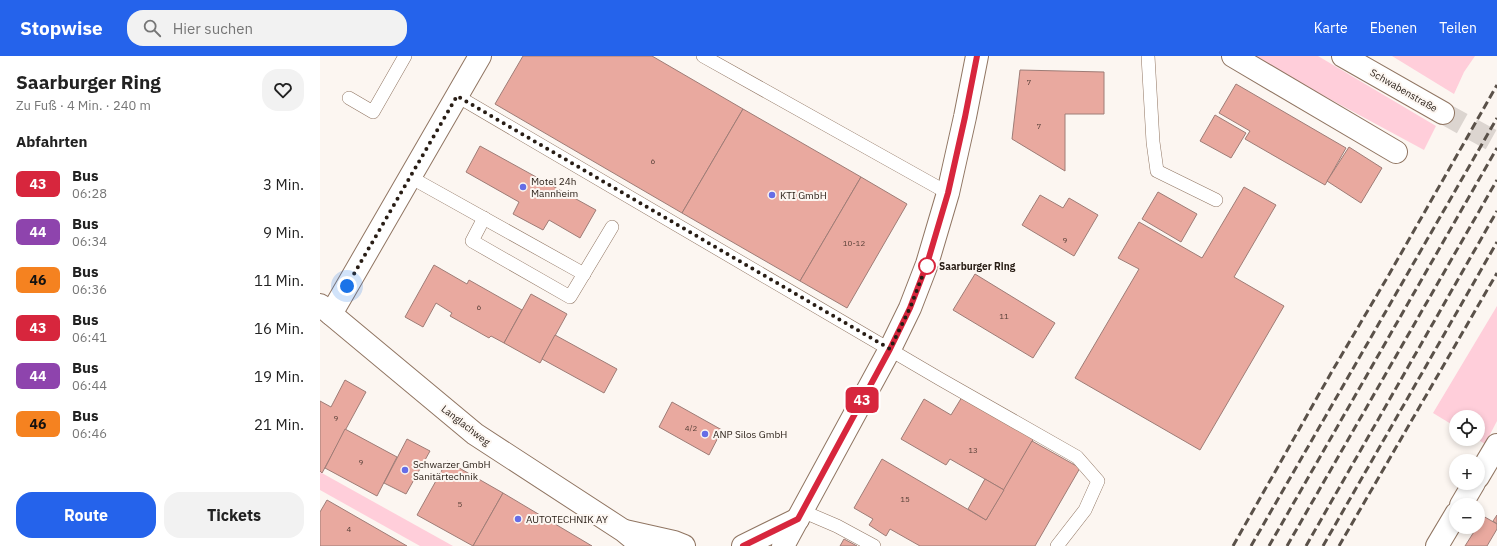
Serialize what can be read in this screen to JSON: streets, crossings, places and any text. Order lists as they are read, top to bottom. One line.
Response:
{"streets":{"street":["Schwabenstraße","Langlachweg"]},"places":["Motel 24h Mannheim","KTI GmbH","Saarburger Ring","ANP Silos GmbH","Schwarzer GmbH Sanitärtechnik","AUTOTECHNIK AY"],"lines":["bus line 43"],"house_numbers":["7","7","6","9","10-12","6","11","9","4/2","13","9","15","5","4"],"page":{"header":"Stopwise","search":"Hier suchen","nav":["Karte","Ebenen","Teilen"],"heading":[["Saarburger Ring","Zu Fuß · 4 Min. · 240 m"],"Abfahrten"],"on_map":"43","list":[{"mark":"43","name":"Bus","note":"06:28","value":"3 Min."},{"mark":"44","name":"Bus","note":"06:34","value":"9 Min."},{"mark":"46","name":"Bus","note":"06:36","value":"11 Min."},{"mark":"43","name":"Bus","note":"06:41","value":"16 Min."},{"mark":"44","name":"Bus","note":"06:44","value":"19 Min."},{"mark":"46","name":"Bus","note":"06:46","value":"21 Min."}],"map_buttons":["+","−"],"buttons":["Route","Tickets"]}}
